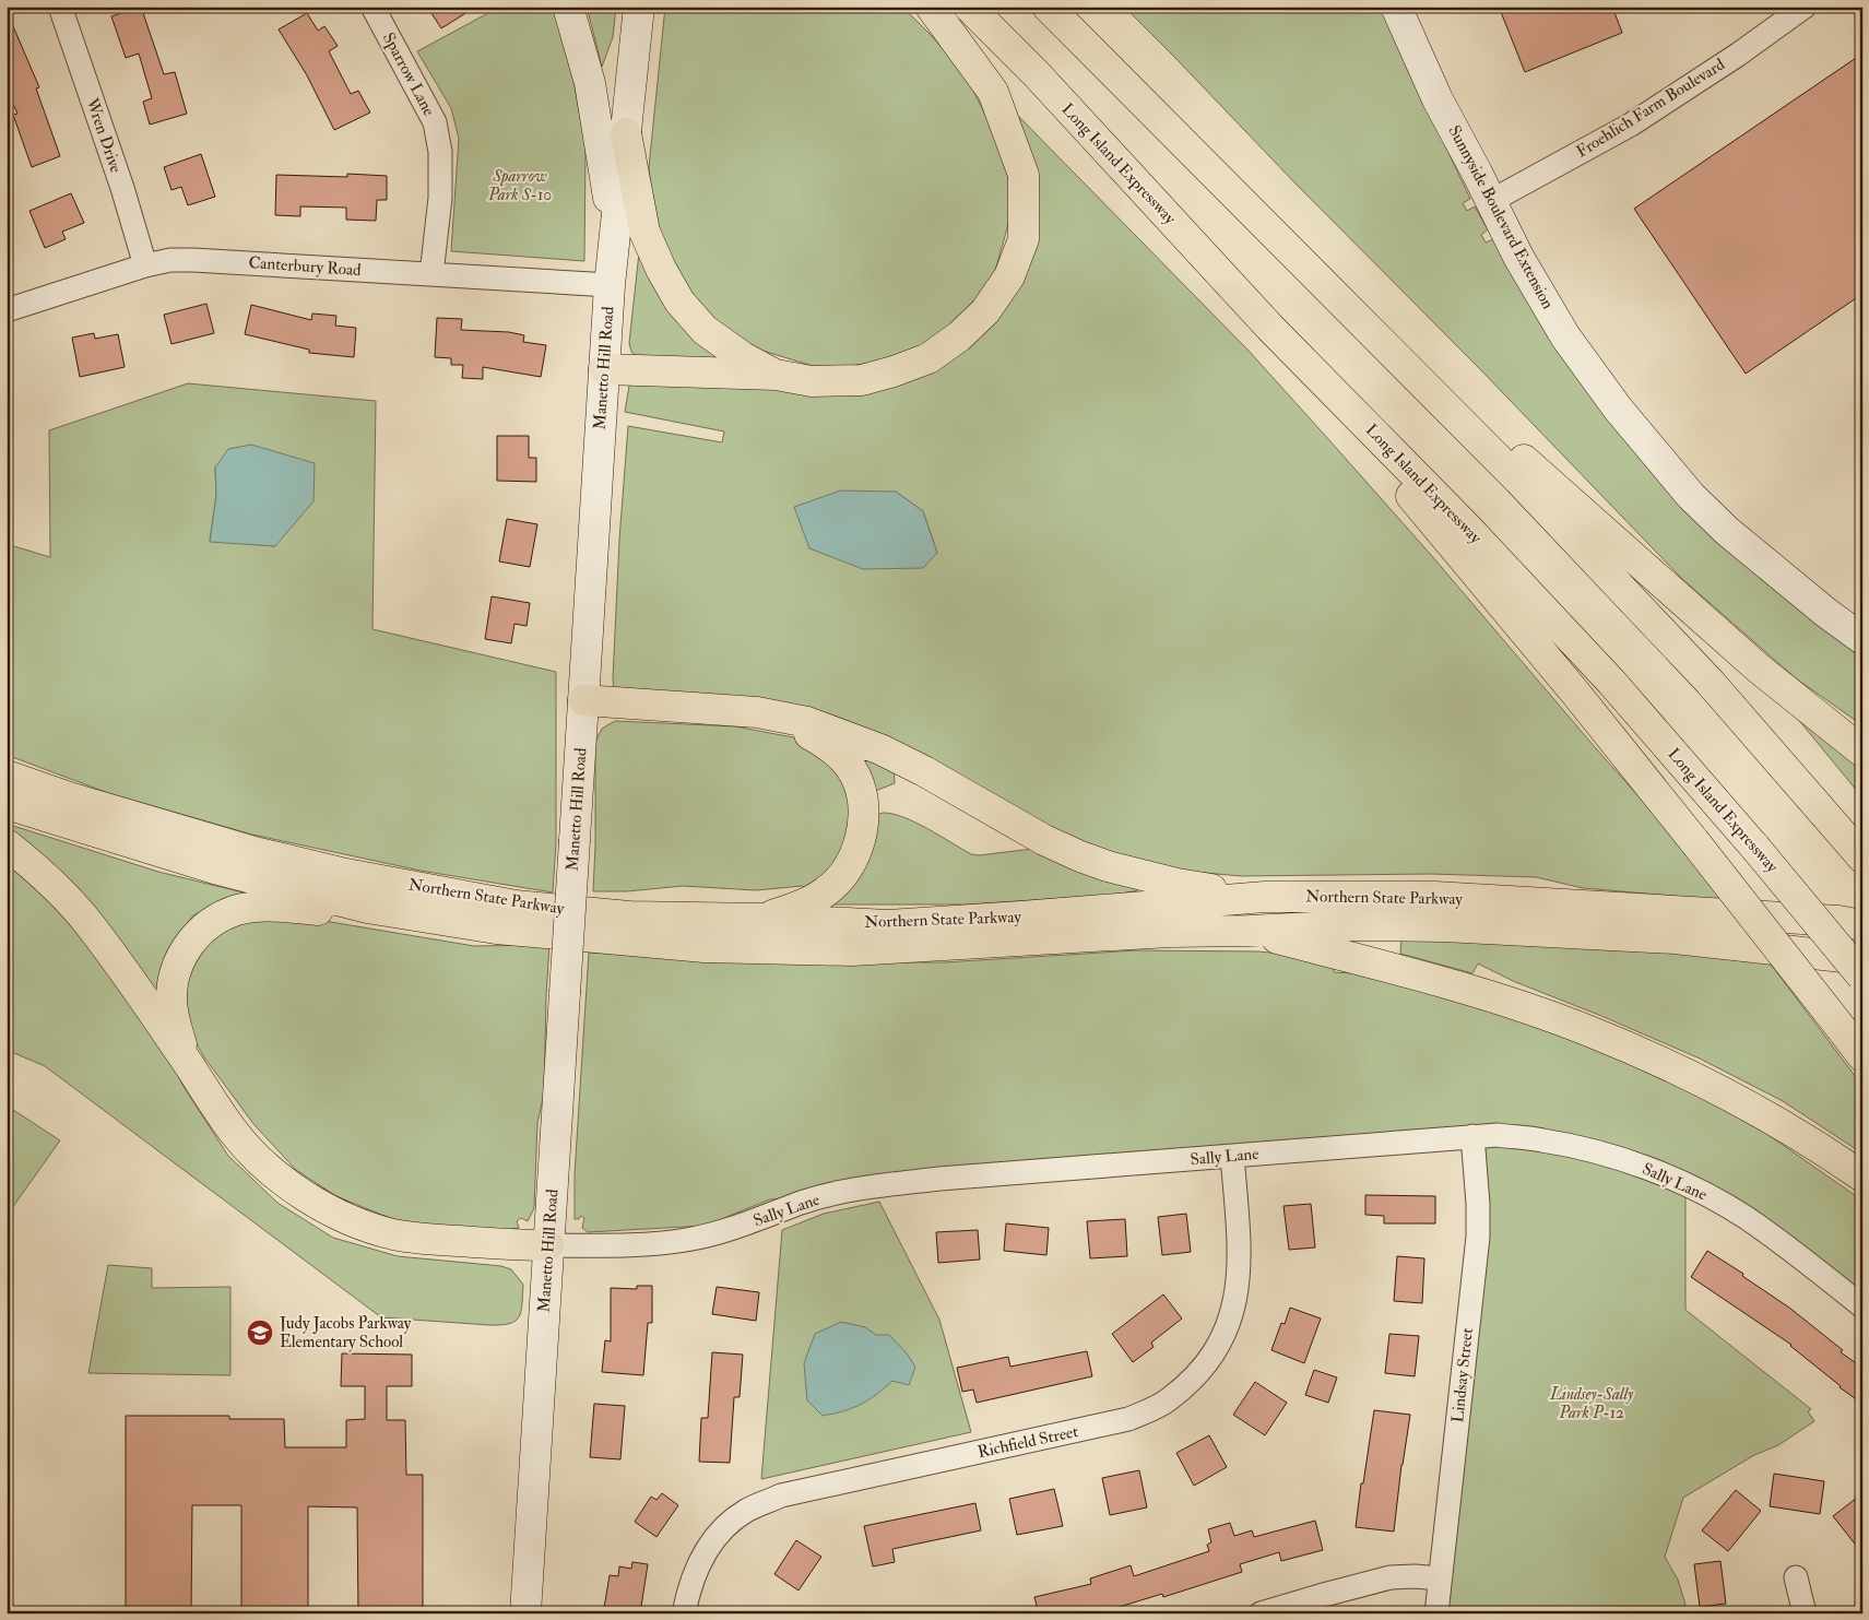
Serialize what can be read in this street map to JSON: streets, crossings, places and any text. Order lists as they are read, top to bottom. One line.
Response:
{"streets":{"highway":["Long Island Expressway","Northern State Parkway"],"main road":["Sunnyside Boulevard Extension","Manetto Hill Road"],"street":["Sparrow Lane","Froehlich Farm Boulevard","Wren Drive","Canterbury Road","Sally Lane","Lindsay Street","Richfield Street"]},"crossings":[["Sparrow Lane","Canterbury Road"],["Froehlich Farm Boulevard","Sunnyside Boulevard Extension"],["Wren Drive","Canterbury Road"],["Canterbury Road","Manetto Hill Road"],["Manetto Hill Road","Sally Lane"],["Sally Lane","Lindsay Street"],["Sally Lane","Richfield Street"]],"parks":["Sparrow Park S-10","Lindsey-Sally Park P-12"],"places":{"school or university":["Judy Jacobs Parkway Elementary School"]}}
